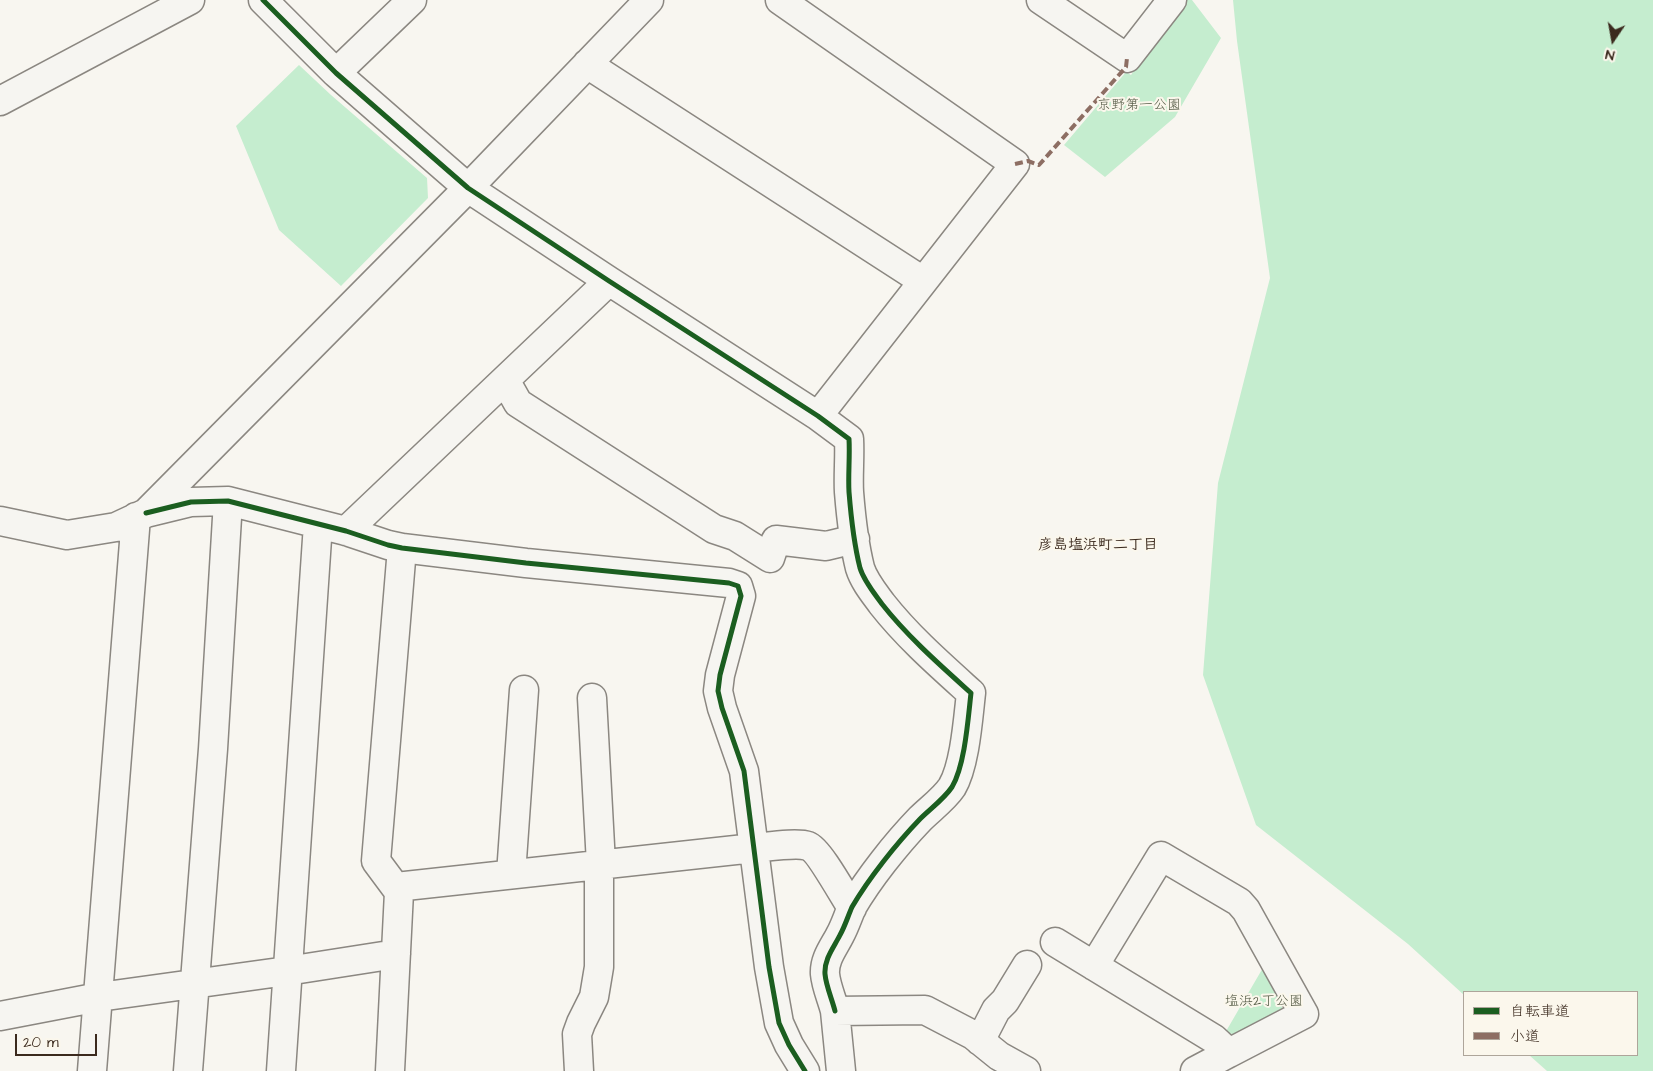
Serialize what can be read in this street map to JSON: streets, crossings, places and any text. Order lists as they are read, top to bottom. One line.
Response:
{"districts":["彦島塩浜町二丁目"],"parks":["京野第一公園","塩浜2丁公園"],"legend":["自転車道","小道"],"scale_bar":"20 m","north":"bottom"}
